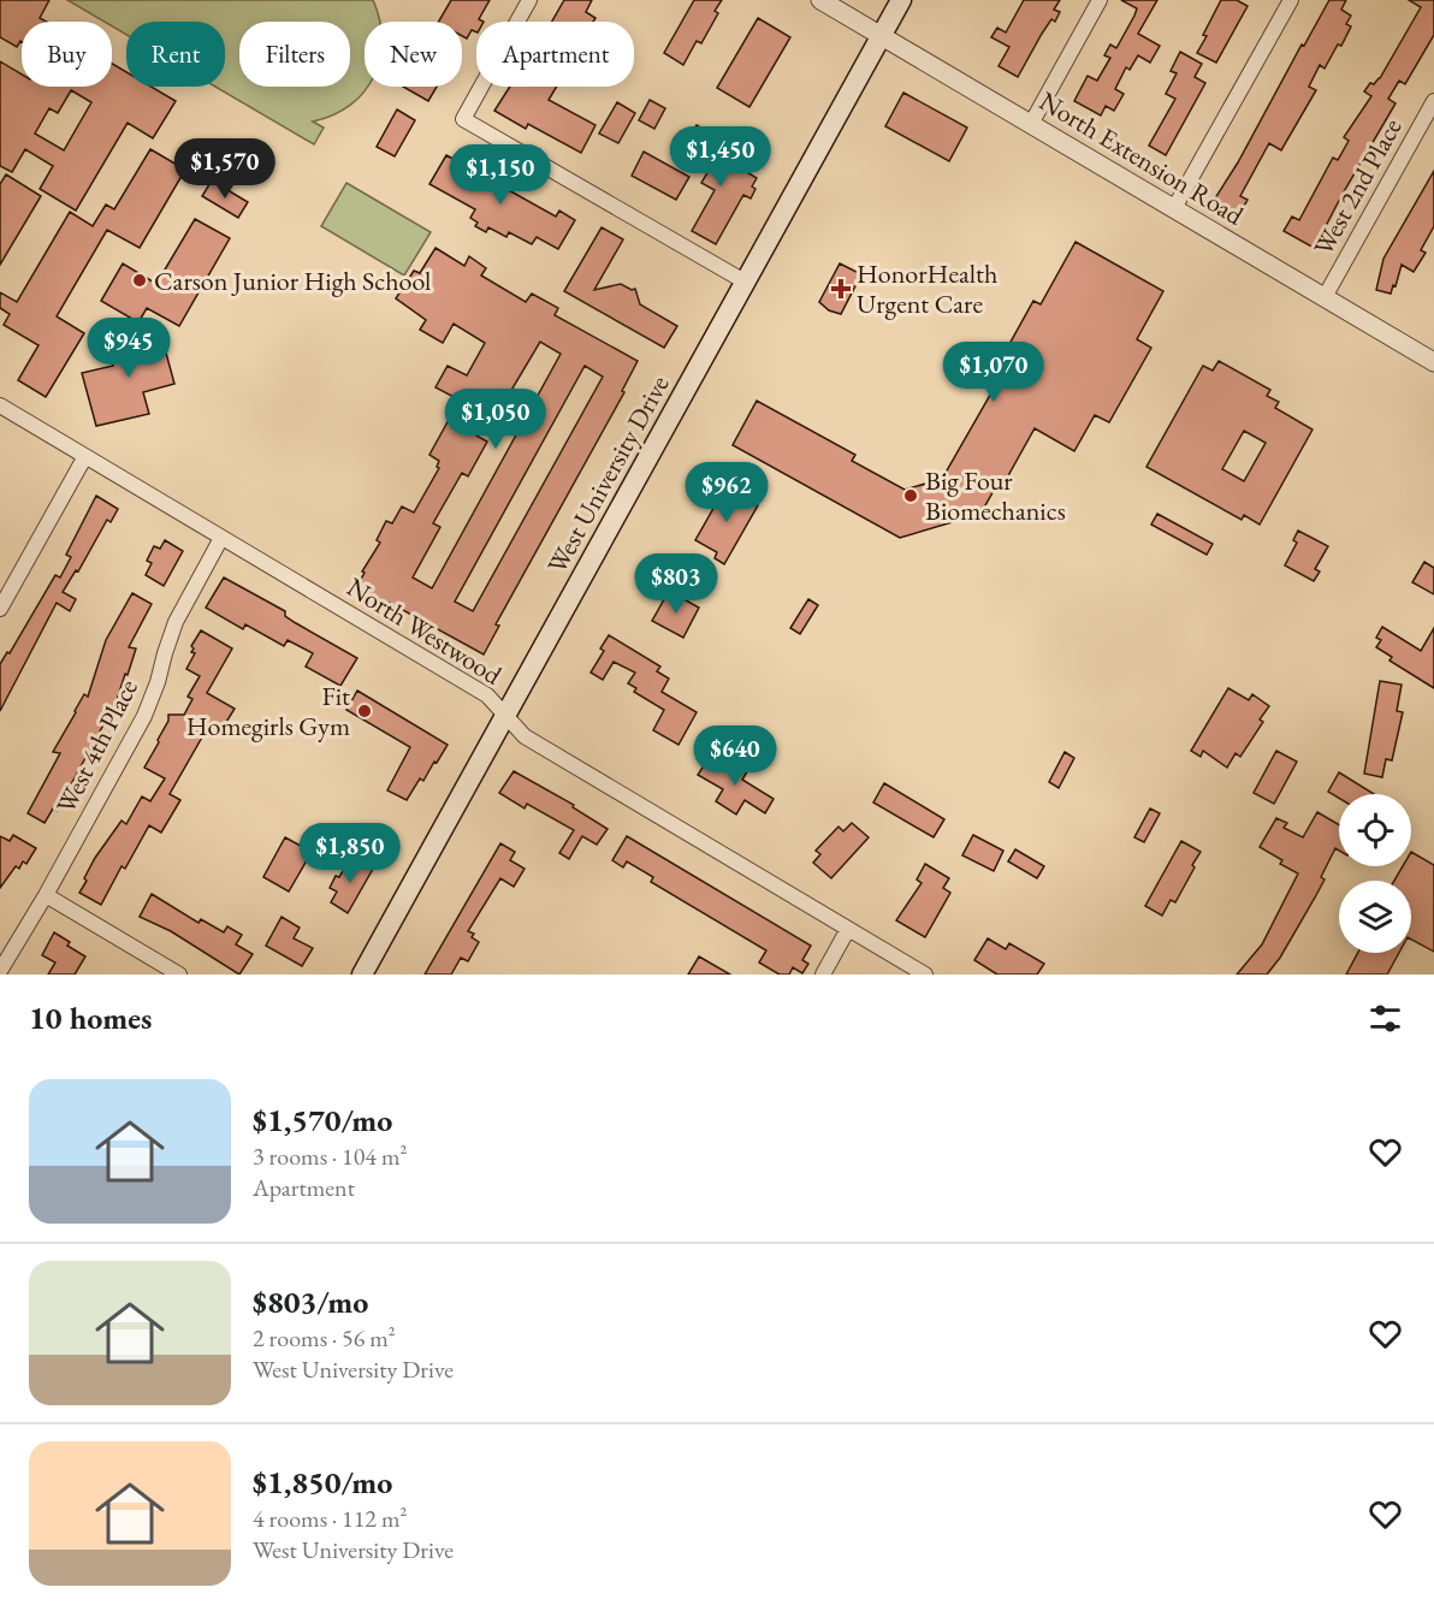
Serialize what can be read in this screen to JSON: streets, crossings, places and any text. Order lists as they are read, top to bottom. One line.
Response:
{"streets":{"main road":["West University Drive"],"street":["North Extension Road","West 2nd Place","North Westwood","West 4th Place"]},"crossings":[["North Extension Road","West 2nd Place"],["North Extension Road","West University Drive"],["West University Drive","North Westwood"],["North Westwood","West 4th Place"]],"places":{"other":["Carson Junior High School","Big Four Biomechanics","Fit Homegirls Gym"],"health":["HonorHealth Urgent Care"]},"page":{"chip":["Buy","Rent","Filters","New","Apartment"],"price":["$1,450","$1,570","$1,150","$945","$1,070","$1,050","$962","$803","$640","$1,850"],"heading":"10 homes","list":[{"name":"$1,570/mo","note":"3 rooms · 104 m² · Apartment"},{"name":"$803/mo","note":"2 rooms · 56 m² · West University Drive"},{"name":"$1,850/mo","note":"4 rooms · 112 m² · West University Drive"}]}}
